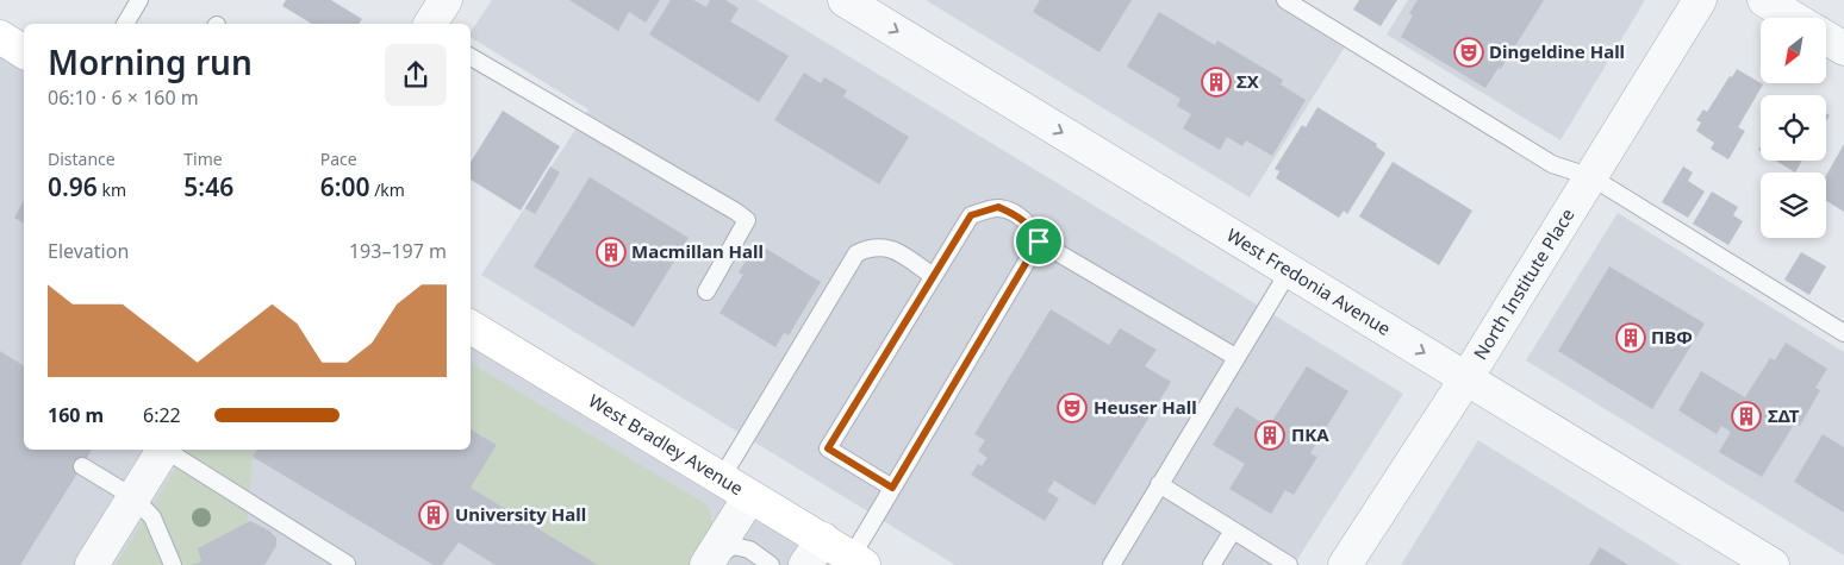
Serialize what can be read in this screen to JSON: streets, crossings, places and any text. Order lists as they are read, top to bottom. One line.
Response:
{"streets":{"street":["West Fredonia Avenue","North Institute Place","West Bradley Avenue"]},"crossings":[["West Fredonia Avenue","North Institute Place"]],"one_way":["West Fredonia Avenue"],"places":{"theatre":["Dingeldine Hall","Heuser Hall"],"building":["ΣΧ","Macmillan Hall","ΠΒΦ","ΣΔΤ","ΠΚΑ","University Hall"]},"north":"bottom left","page":{"heading":["Morning run","06:10 · 6 × 160 m"],"stats":[["Distance","0.96 km"],["Time","5:46"],["Pace","6:00 /km"]],"chart":["Elevation","193–197 m"],"list":[{"name":"160 m","note":"6:22"}]}}
